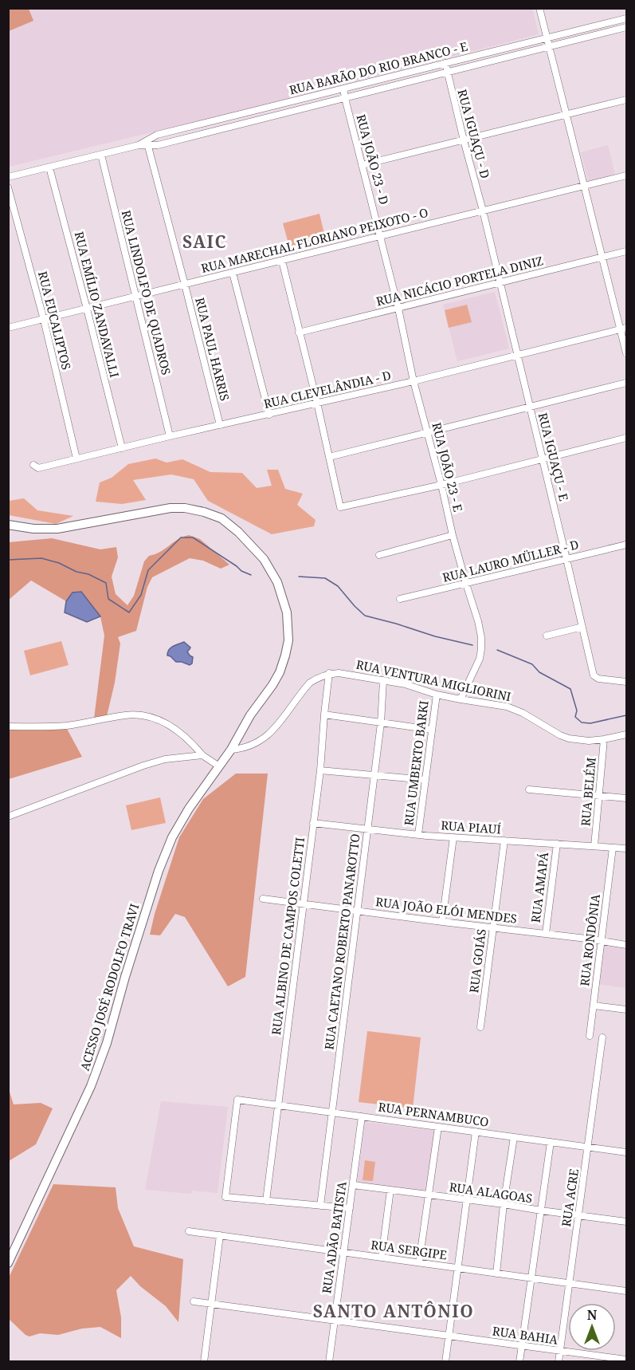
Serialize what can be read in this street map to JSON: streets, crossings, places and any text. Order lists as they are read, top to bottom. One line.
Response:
{"streets":{"highway":["ACESSO JOSÉ RODOLFO TRAVI"],"street":["RUA BARÃO DO RIO BRANCO - E","RUA IGUAÇU - D","RUA JOÃO 23 - D","RUA MARECHAL FLORIANO PEIXOTO - O","RUA NICÁCIO PORTELA DINIZ","RUA LINDOLFO DE QUADROS","RUA EMÍLIO ZANDAVALLI","RUA EUCALIPTOS","RUA PAUL HARRIS","RUA CLEVELÂNDIA - D","RUA IGUAÇU - E","RUA JOÃO 23 - E","RUA LAURO MÜLLER - D","RUA VENTURA MIGLIORINI","RUA UMBERTO BARKI","RUA BELÉM","RUA PIAUÍ","RUA AMAPÁ","RUA JOÃO ELÓI MENDES","RUA ALBINO DE CAMPOS COLETTI","RUA RONDÔNIA","RUA CAETANO ROBERTO PANAROTTO","RUA GOIÁS","RUA PERNAMBUCO","RUA ALAGOAS","RUA ACRE","RUA ADÃO BATISTA","RUA SERGIPE","RUA BAHIA"]},"crossings":[["RUA BARÃO DO RIO BRANCO - E","RUA IGUAÇU - D"],["RUA BARÃO DO RIO BRANCO - E","RUA JOÃO 23 - D"],["RUA BARÃO DO RIO BRANCO - E","RUA LINDOLFO DE QUADROS"],["RUA BARÃO DO RIO BRANCO - E","RUA EMÍLIO ZANDAVALLI"],["RUA BARÃO DO RIO BRANCO - E","RUA PAUL HARRIS"],["RUA IGUAÇU - D","RUA MARECHAL FLORIANO PEIXOTO - O"],["RUA IGUAÇU - D","RUA IGUAÇU - E"],["RUA JOÃO 23 - D","RUA MARECHAL FLORIANO PEIXOTO - O"],["RUA JOÃO 23 - D","RUA JOÃO 23 - E"],["RUA MARECHAL FLORIANO PEIXOTO - O","RUA LINDOLFO DE QUADROS"],["RUA MARECHAL FLORIANO PEIXOTO - O","RUA EMÍLIO ZANDAVALLI"],["RUA MARECHAL FLORIANO PEIXOTO - O","RUA EUCALIPTOS"],["RUA MARECHAL FLORIANO PEIXOTO - O","RUA PAUL HARRIS"],["RUA MARECHAL FLORIANO PEIXOTO - O","RUA IGUAÇU - E"],["RUA MARECHAL FLORIANO PEIXOTO - O","RUA JOÃO 23 - E"],["RUA NICÁCIO PORTELA DINIZ","RUA IGUAÇU - E"],["RUA NICÁCIO PORTELA DINIZ","RUA JOÃO 23 - E"],["RUA LINDOLFO DE QUADROS","RUA CLEVELÂNDIA - D"],["RUA EMÍLIO ZANDAVALLI","RUA CLEVELÂNDIA - D"],["RUA EUCALIPTOS","RUA CLEVELÂNDIA - D"],["RUA PAUL HARRIS","RUA CLEVELÂNDIA - D"],["RUA CLEVELÂNDIA - D","RUA IGUAÇU - E"],["RUA CLEVELÂNDIA - D","RUA JOÃO 23 - E"],["RUA IGUAÇU - E","RUA LAURO MÜLLER - D"],["RUA JOÃO 23 - E","RUA LAURO MÜLLER - D"],["RUA JOÃO 23 - E","RUA VENTURA MIGLIORINI"],["RUA VENTURA MIGLIORINI","RUA UMBERTO BARKI"],["RUA VENTURA MIGLIORINI","RUA BELÉM"],["RUA VENTURA MIGLIORINI","RUA ALBINO DE CAMPOS COLETTI"],["RUA VENTURA MIGLIORINI","RUA CAETANO ROBERTO PANAROTTO"],["RUA UMBERTO BARKI","RUA PIAUÍ"],["RUA BELÉM","RUA PIAUÍ"],["RUA PIAUÍ","RUA AMAPÁ"],["RUA PIAUÍ","RUA ALBINO DE CAMPOS COLETTI"],["RUA PIAUÍ","RUA RONDÔNIA"],["RUA PIAUÍ","RUA CAETANO ROBERTO PANAROTTO"],["RUA PIAUÍ","RUA GOIÁS"],["RUA AMAPÁ","RUA JOÃO ELÓI MENDES"],["RUA JOÃO ELÓI MENDES","RUA ALBINO DE CAMPOS COLETTI"],["RUA JOÃO ELÓI MENDES","RUA RONDÔNIA"],["RUA JOÃO ELÓI MENDES","RUA CAETANO ROBERTO PANAROTTO"],["RUA JOÃO ELÓI MENDES","RUA GOIÁS"],["RUA ALBINO DE CAMPOS COLETTI","RUA PERNAMBUCO"],["RUA CAETANO ROBERTO PANAROTTO","RUA PERNAMBUCO"],["RUA PERNAMBUCO","RUA ACRE"],["RUA PERNAMBUCO","RUA ADÃO BATISTA"],["RUA ALAGOAS","RUA ACRE"],["RUA ALAGOAS","RUA ADÃO BATISTA"],["RUA ACRE","RUA SERGIPE"],["RUA ACRE","RUA BAHIA"],["RUA ADÃO BATISTA","RUA SERGIPE"],["RUA ADÃO BATISTA","RUA BAHIA"]],"districts":["SAIC","SANTO ANTÔNIO"],"north":"top"}
